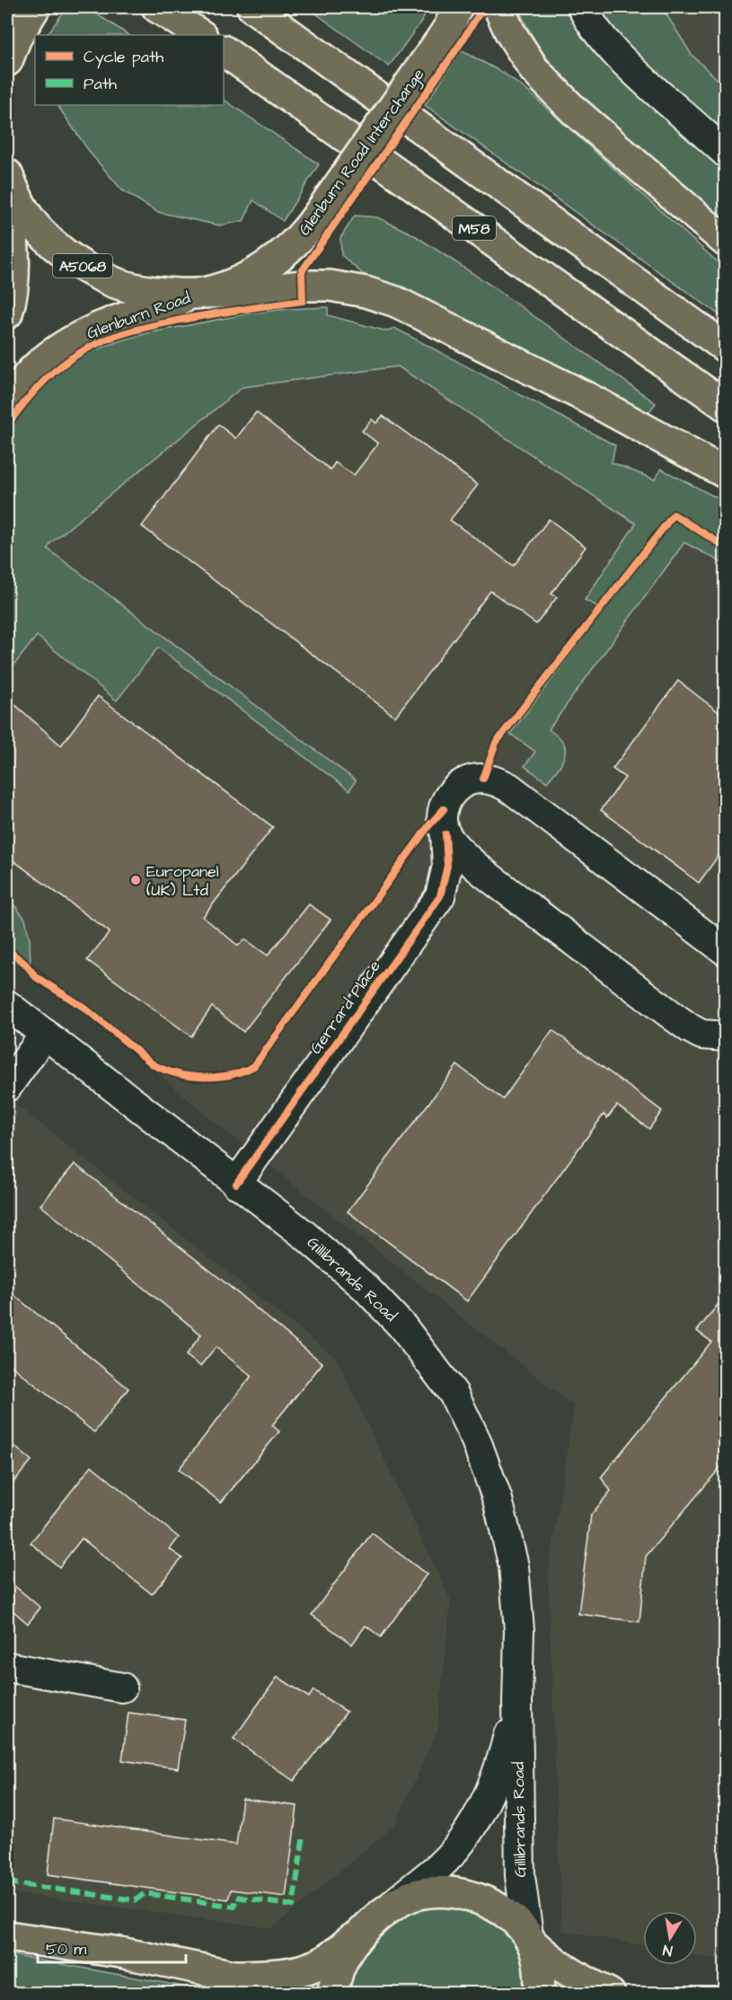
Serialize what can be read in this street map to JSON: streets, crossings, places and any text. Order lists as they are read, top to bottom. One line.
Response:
{"streets":{"main road":["Glenburn Road Interchange","M58","A5068","Glenburn Road"],"street":["Gerrard Place","Gillibrands Road"]},"crossings":[["Glenburn Road Interchange","Glenburn Road"],["Gerrard Place","Gillibrands Road"]],"places":["Europanel (UK) Ltd"],"legend":["Cycle path","Path"],"scale_bar":"50 m","north":"bottom"}
